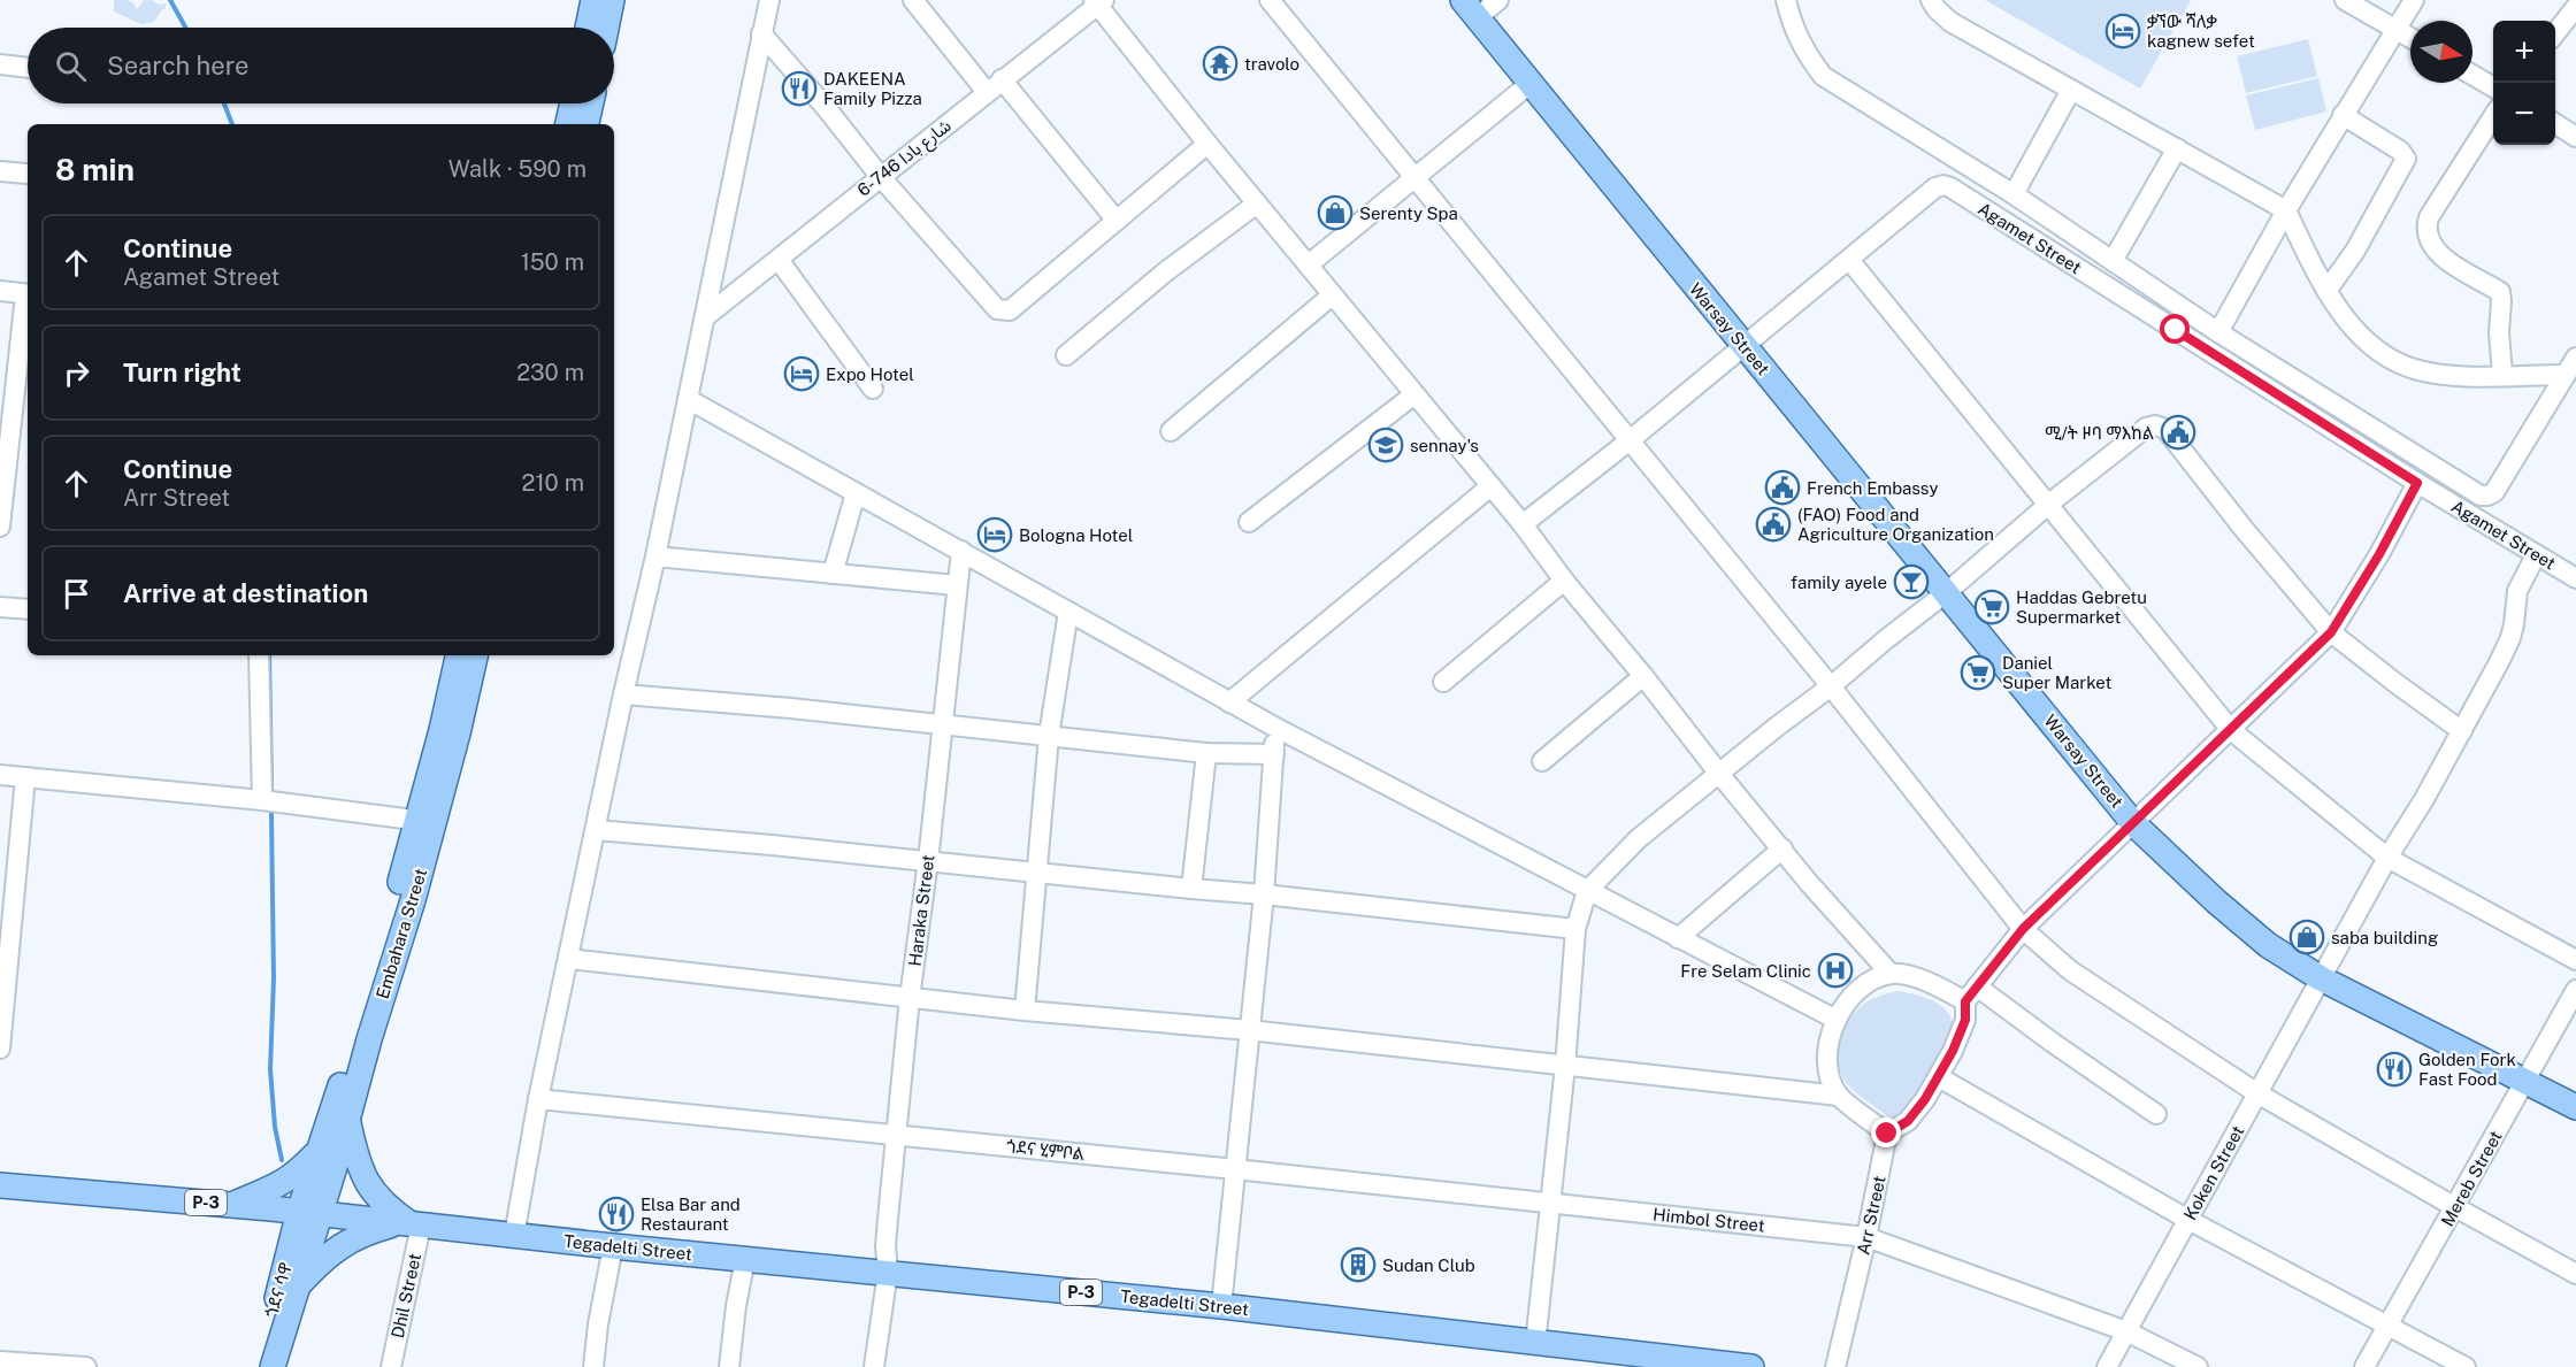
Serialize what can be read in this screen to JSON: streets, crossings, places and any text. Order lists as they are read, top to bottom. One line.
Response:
{"streets":{"main road":["Warsay Street","Embahara Street","P-3","Tegadelti Street","ጎደና ሳዋ"],"street":["شارع بادا 746-6","Agamet Street","Haraka Street","ጎደና ሂምቦል","Koken Street","Mereb Street","Arr Street","Himbol Street","Dhil Street"]},"crossings":[["Agamet Street","Warsay Street"],["Agamet Street","Koken Street"],["Warsay Street","Koken Street"],["Warsay Street","Mereb Street"],["Haraka Street","ጎደና ሂምቦል"],["Haraka Street","Tegadelti Street"],["Embahara Street","P-3"],["ጎደና ሂምቦል","Himbol Street"],["Koken Street","Himbol Street"],["P-3","Tegadelti Street"],["P-3","Dhil Street"],["Arr Street","Himbol Street"],["Tegadelti Street","Dhil Street"]],"places":{"hotel":["ቃኘው ሻለቃ kagnew sefet","Expo Hotel","Bologna Hotel"],"temple":["travolo"],"restaurant":["DAKEENA Family Pizza","Golden Fork Fast Food","Elsa Bar and Restaurant"],"shop":["Serenty Spa","saba building"],"public building":["ሚ/ት ዞባ ማእከል","French Embassy","(FAO) Food and Agriculture Organization"],"school or university":["sennay's"],"bar":["family ayele"],"supermarket":["Haddas Gebretu Supermarket","Daniel Super Market"],"hospital":["Fre Selam Clinic"],"building":["Sudan Club"]},"north":"right","page":{"map_buttons":["+","−"],"search":"Search here","heading":["8 min","Walk · 590 m"],"list":[["Continue","Agamet Street","150 m"],["Turn right","230 m"],["Continue","Arr Street","210 m"],"Arrive at destination"]}}
